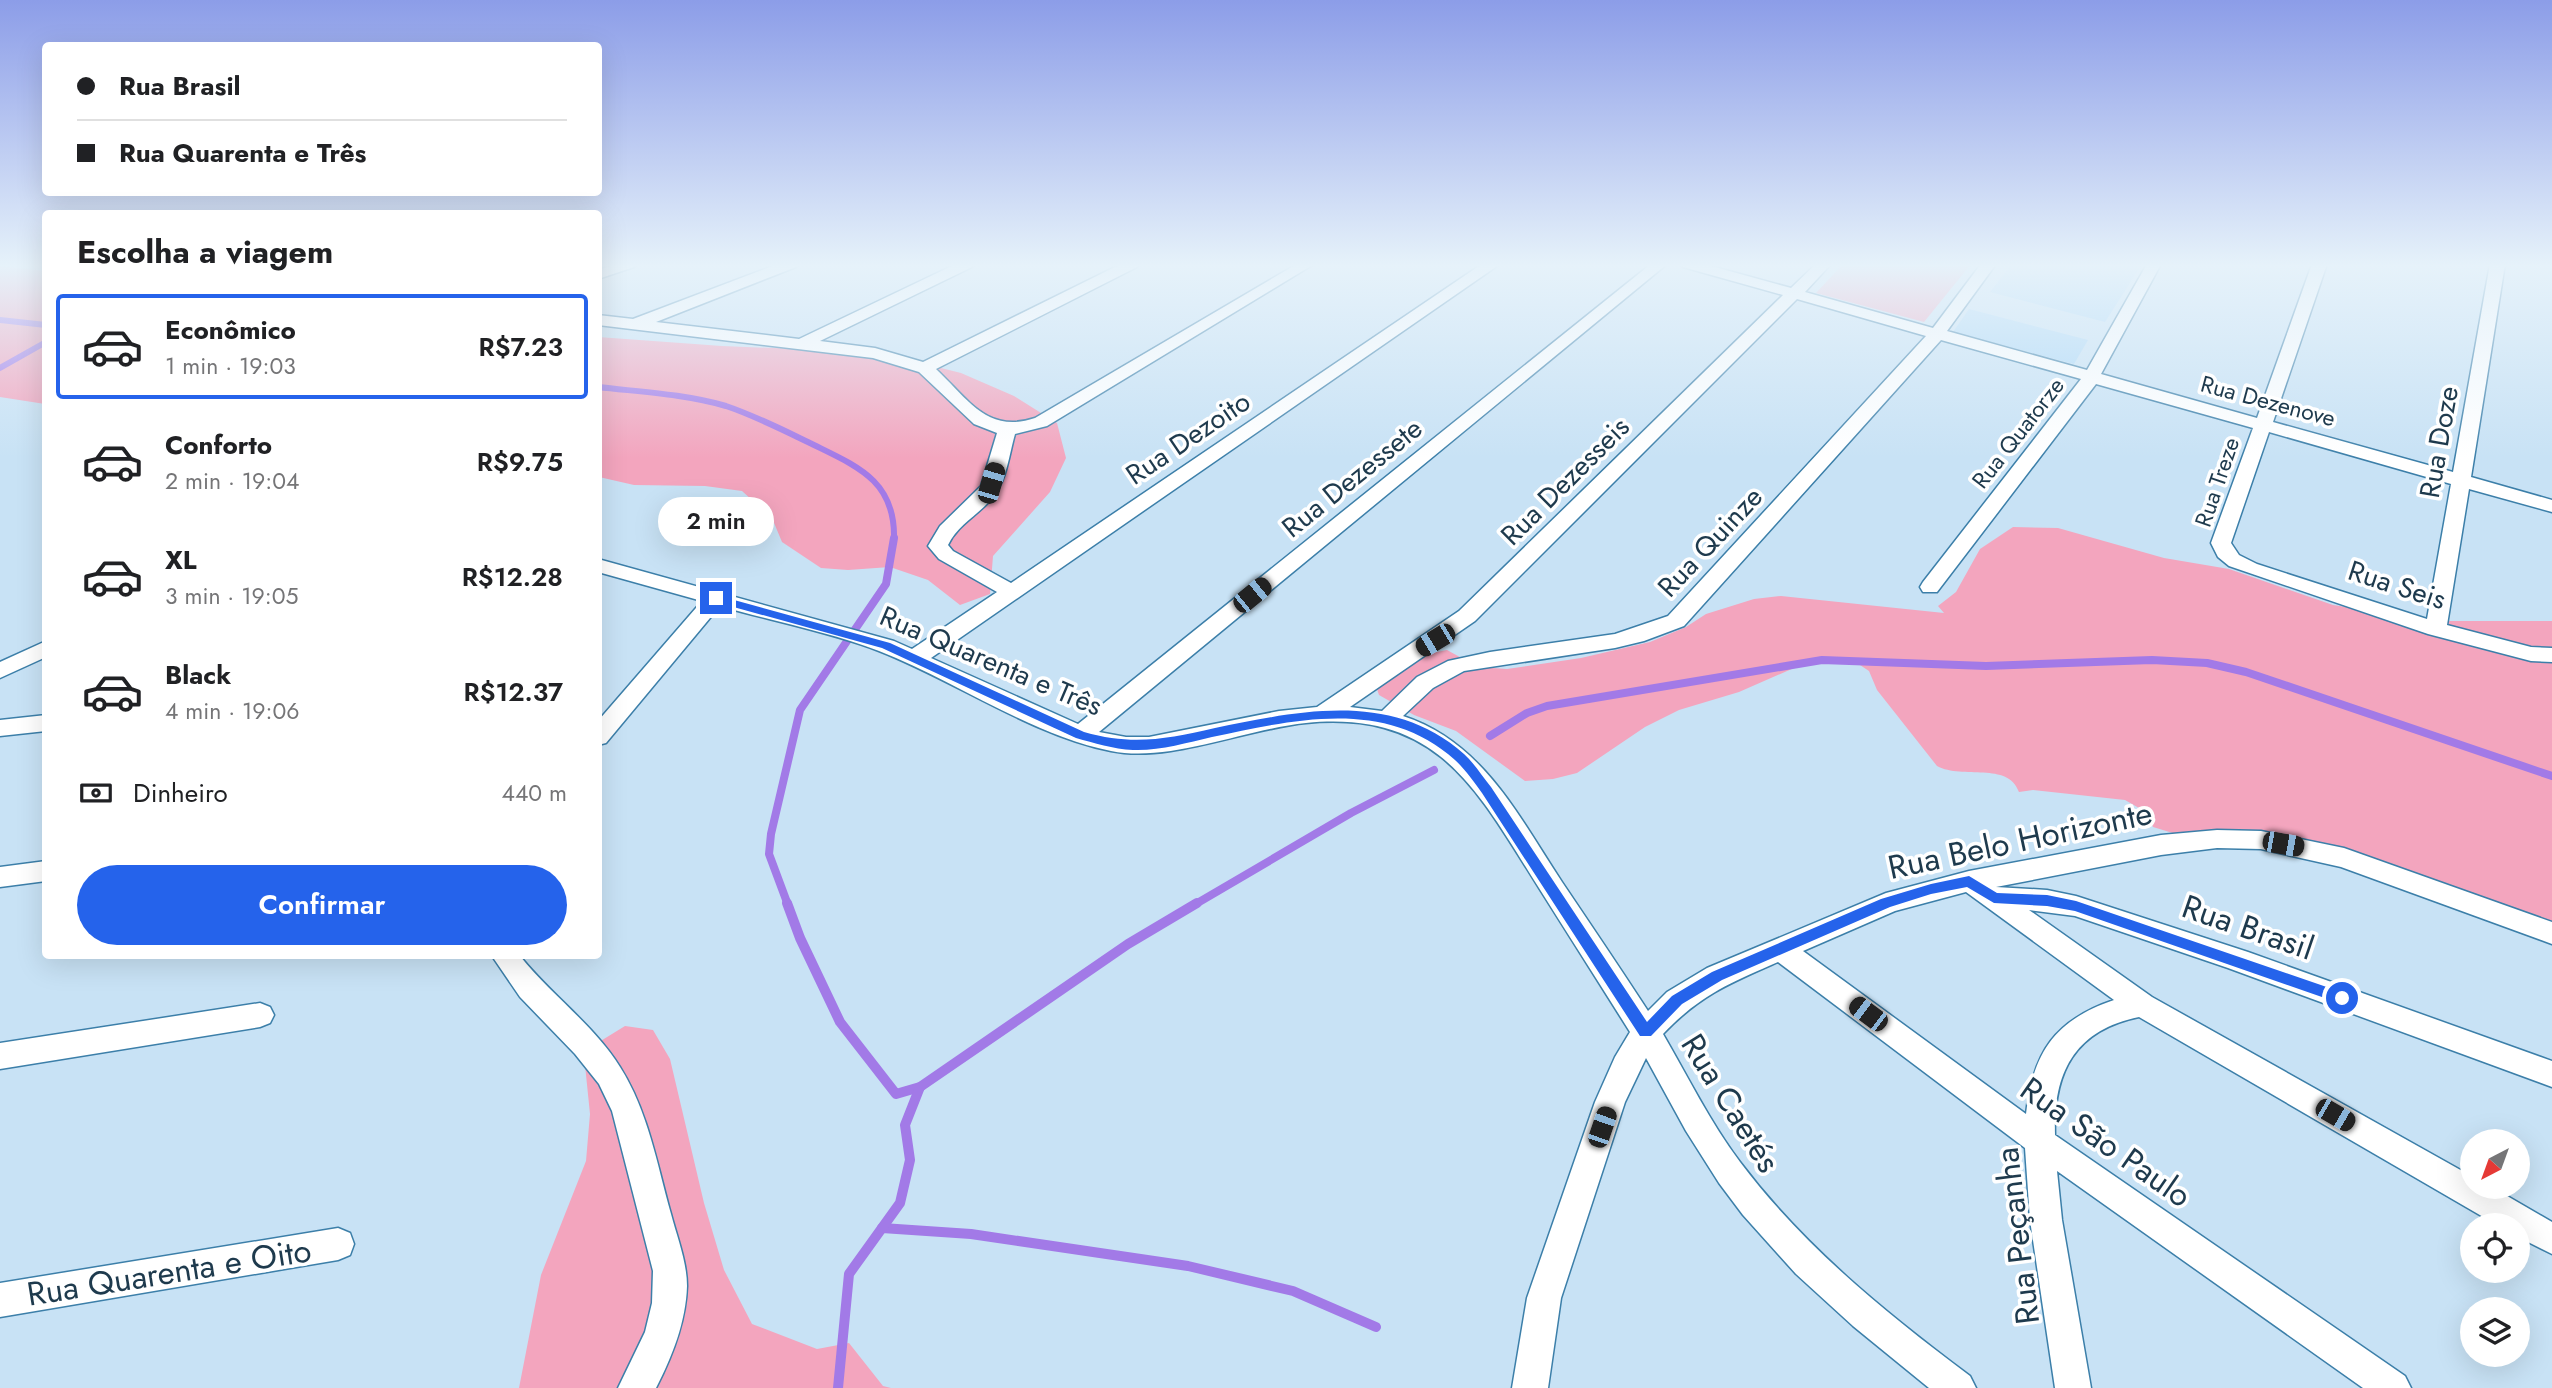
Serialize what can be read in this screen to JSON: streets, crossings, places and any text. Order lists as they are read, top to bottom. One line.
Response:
{"streets":{"street":["Rua Dezenove","Rua Quatorze","Rua Dezoito","Rua Doze","Rua Dezessete","Rua Dezesseis","Rua Treze","Rua Quinze","Rua Seis","Rua Quarenta e Três","Rua Belo Horizonte","Rua Brasil","Rua Caetés","Rua São Paulo","Rua Peçanha","Rua Quarenta e Oito"]},"crossings":[["Rua Dezenove","Rua Quatorze"],["Rua Dezenove","Rua Doze"],["Rua Dezenove","Rua Treze"],["Rua Dezenove","Rua Quinze"],["Rua Dezoito","Rua Quarenta e Três"],["Rua Doze","Rua Seis"],["Rua Dezessete","Rua Quarenta e Três"],["Rua Dezesseis","Rua Quarenta e Três"],["Rua Dezesseis","Rua Caetés"],["Rua Treze","Rua Seis"],["Rua Quinze","Rua Caetés"],["Rua Quarenta e Três","Rua Caetés"],["Rua Belo Horizonte","Rua Caetés"],["Rua Belo Horizonte","Rua São Paulo"],["Rua São Paulo","Rua Peçanha"]],"north":"bottom left","page":{"banner":["Rua Brasil","Rua Quarenta e Três"],"heading":"Escolha a viagem","list":[{"name":"Econômico","note":"1 min · 19:03","value":"R$7.23"},{"name":"Conforto","note":"2 min · 19:04","value":"R$9.75"},{"name":"XL","note":"3 min · 19:05","value":"R$12.28"},{"name":"Black","note":"4 min · 19:06","value":"R$12.37"}],"bubble":"2 min","pay":["Dinheiro","440 m"],"buttons":"Confirmar"}}
